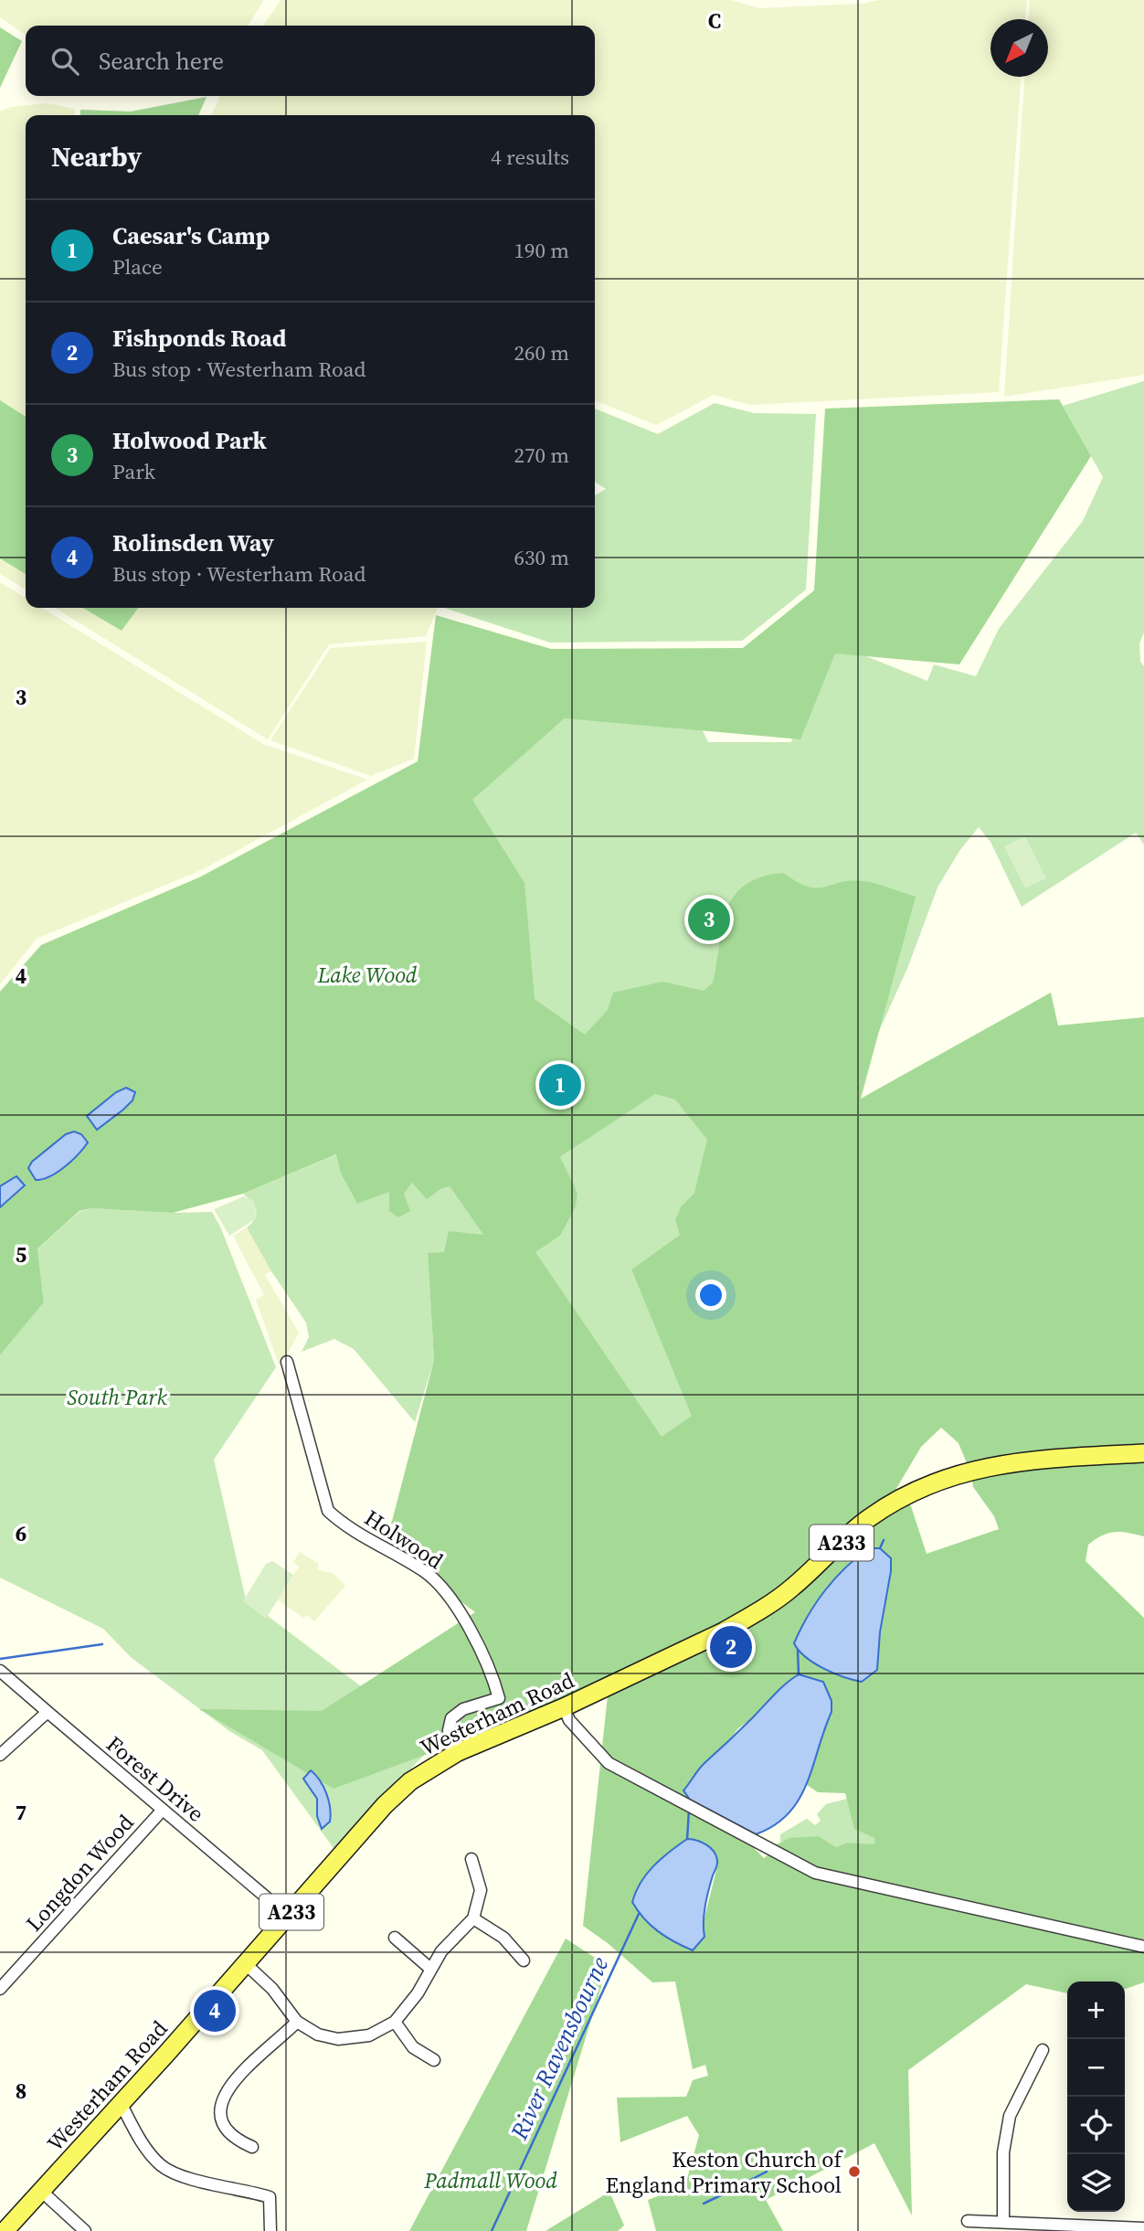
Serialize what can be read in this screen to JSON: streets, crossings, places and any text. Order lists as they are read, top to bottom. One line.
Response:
{"streets":{"main road":["A233","Westerham Road"],"street":["Holwood","Forest Drive","Longdon Wood"]},"crossings":[["Holwood","Westerham Road"],["Westerham Road","Forest Drive"],["Forest Drive","Longdon Wood"]],"water":["River Ravensbourne"],"parks":["Lake Wood","South Park","Padmall Wood"],"places":["Keston Church of England Primary School"],"north":"bottom left","page":{"search":"Search here","heading":["Nearby","4 results"],"list":[{"mark":"1","name":"Caesar's Camp","note":"Place","value":"190 m"},{"mark":"2","name":"Fishponds Road","note":"Bus stop · Westerham Road","value":"260 m"},{"mark":"3","name":"Holwood Park","note":"Park","value":"270 m"},{"mark":"4","name":"Rolinsden Way","note":"Bus stop · Westerham Road","value":"630 m"}],"pins":["3","1","2","4"],"map_buttons":["+","−"]},"grid":{"columns":["C"],"rows":["3","4","5","6","7","8"]}}
